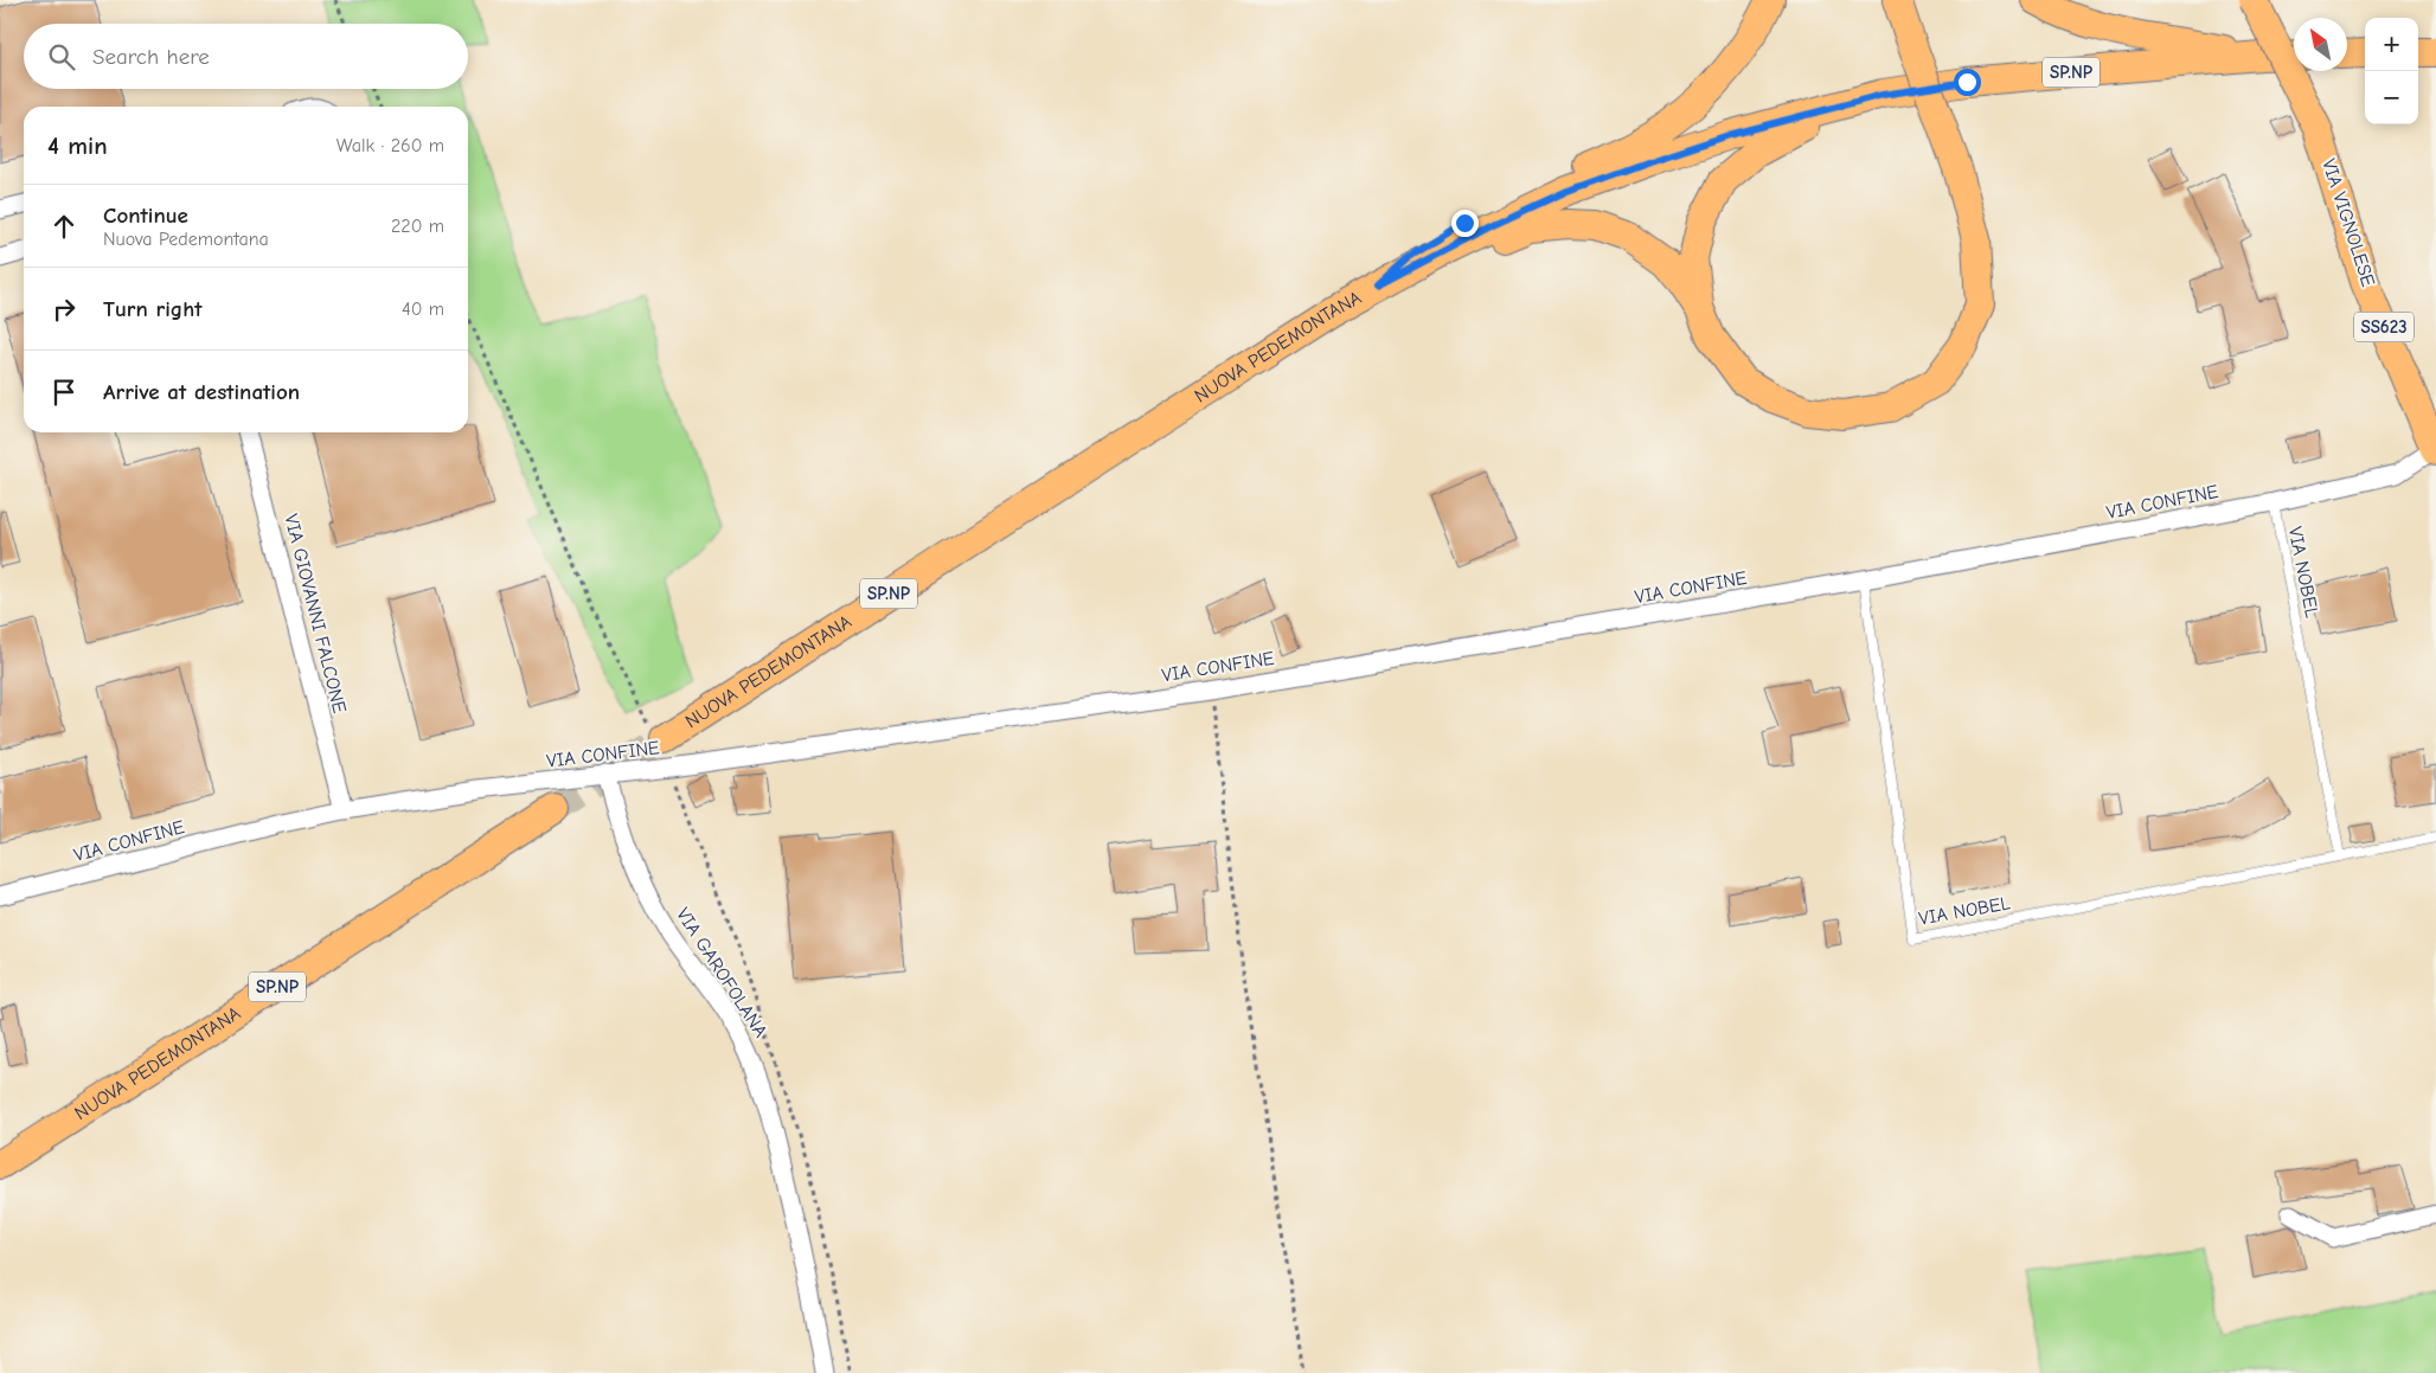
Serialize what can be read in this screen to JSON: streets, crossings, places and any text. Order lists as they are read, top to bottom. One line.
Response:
{"streets":{"main road":["SP.NP","VIA VIGNOLESE","SS623","NUOVA PEDEMONTANA"],"street":["VIA CONFINE","VIA GIOVANNI FALCONE","VIA GAROFOLANA"],"lane":["VIA NOBEL"]},"crossings":[["VIA VIGNOLESE","VIA CONFINE"],["VIA CONFINE","VIA NOBEL"],["VIA CONFINE","VIA GIOVANNI FALCONE"],["VIA CONFINE","VIA GAROFOLANA"]],"north":"top left","page":{"map_buttons":["+","−"],"search":"Search here","heading":["4 min","Walk · 260 m"],"list":[["Continue","Nuova Pedemontana","220 m"],["Turn right","40 m"],"Arrive at destination"]}}
